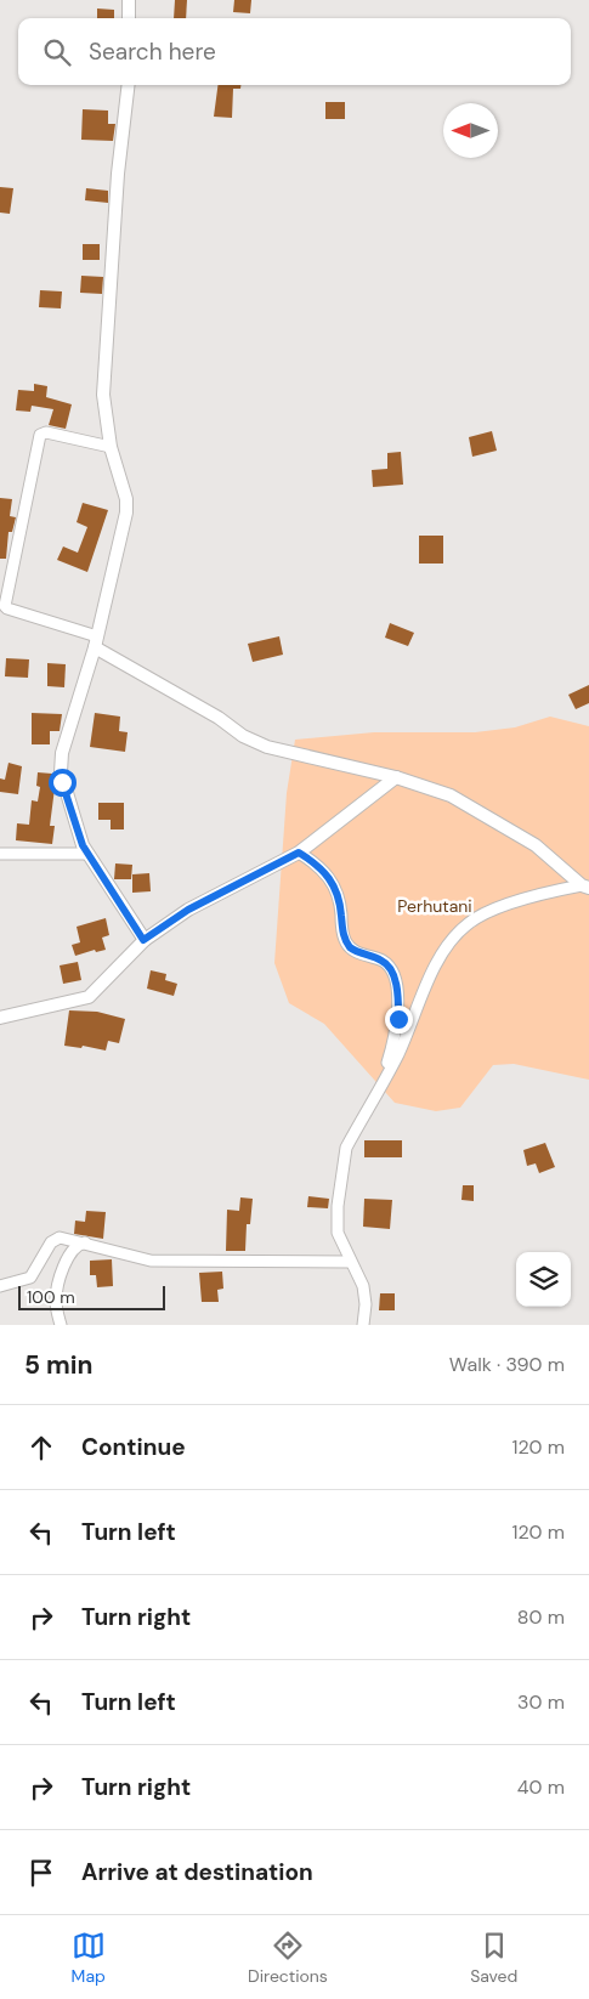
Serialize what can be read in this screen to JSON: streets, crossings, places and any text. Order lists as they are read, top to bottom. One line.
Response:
{"parks":["Perhutani"],"scale_bar":"100 m","north":"left","page":{"search":"Search here","scale":"100 m","heading":["5 min","Walk · 390 m"],"list":[["Continue","120 m"],["Turn left","120 m"],["Turn right","80 m"],["Turn left","30 m"],["Turn right","40 m"],"Arrive at destination"],"nav":["Map","Directions","Saved"]}}
